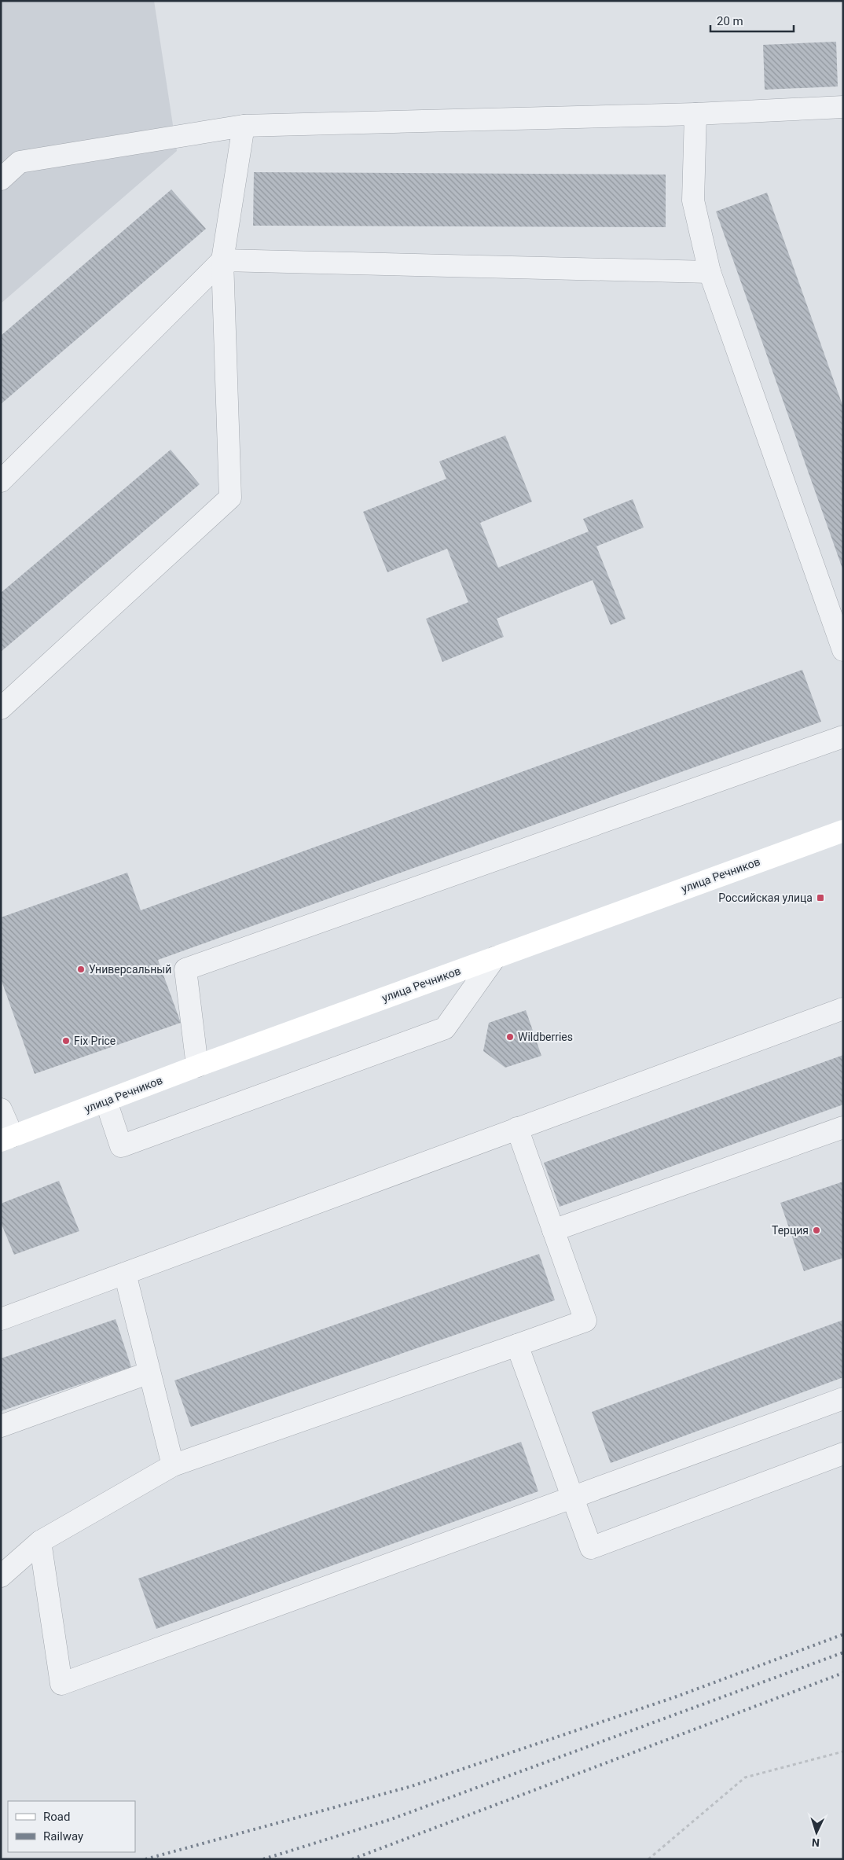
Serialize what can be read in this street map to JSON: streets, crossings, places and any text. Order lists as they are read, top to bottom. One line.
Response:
{"streets":{"street":["улица Речников"]},"places":{"transit":["Российская улица"],"other":["Универсальный","Wildberries","Fix Price","Терция"]},"legend":["Road","Railway"],"scale_bar":"20 m","north":"bottom"}
